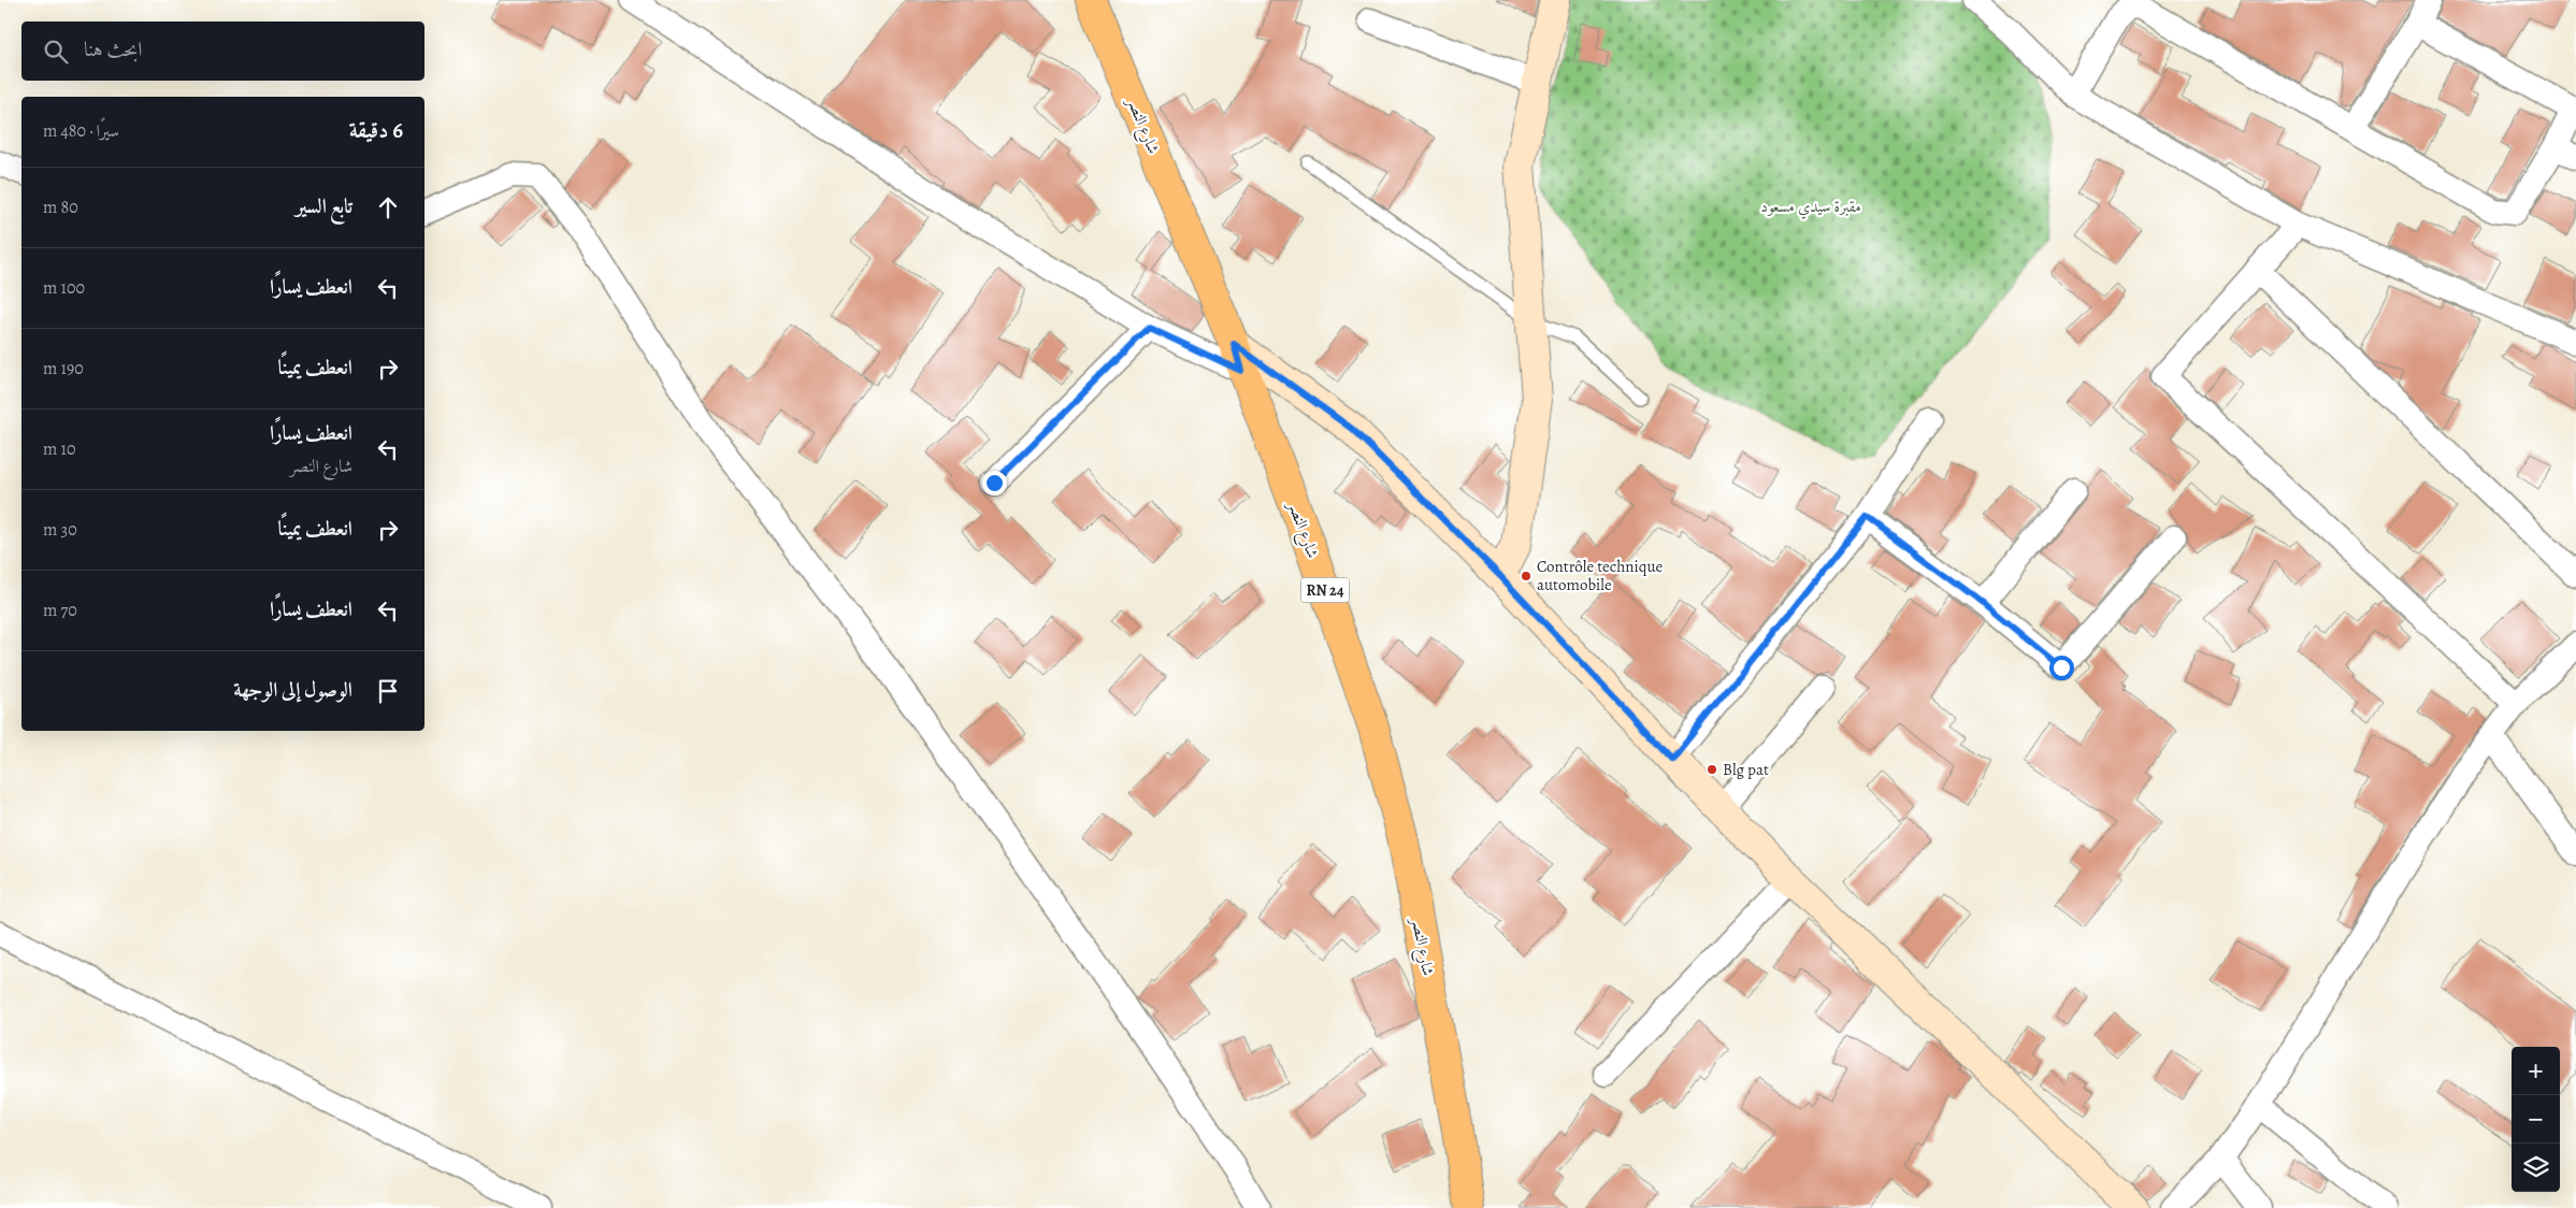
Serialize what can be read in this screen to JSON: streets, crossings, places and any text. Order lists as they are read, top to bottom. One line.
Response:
{"streets":{"main road":["شارع النصر","RN 24"]},"parks":["مقبرة سيدي مسعود"],"places":["Contrôle technique automobile","Blg pat"],"page":{"search":"ابحث هنا","heading":["6 دقيقة","سيرًا · 480 m"],"list":[["تابع السير","80 m"],["انعطف يسارًا","100 m"],["انعطف يمينًا","190 m"],["انعطف يسارًا","شارع النصر","10 m"],["انعطف يمينًا","30 m"],["انعطف يسارًا","70 m"],"الوصول إلى الوجهة"],"map_buttons":["+","−"]}}
